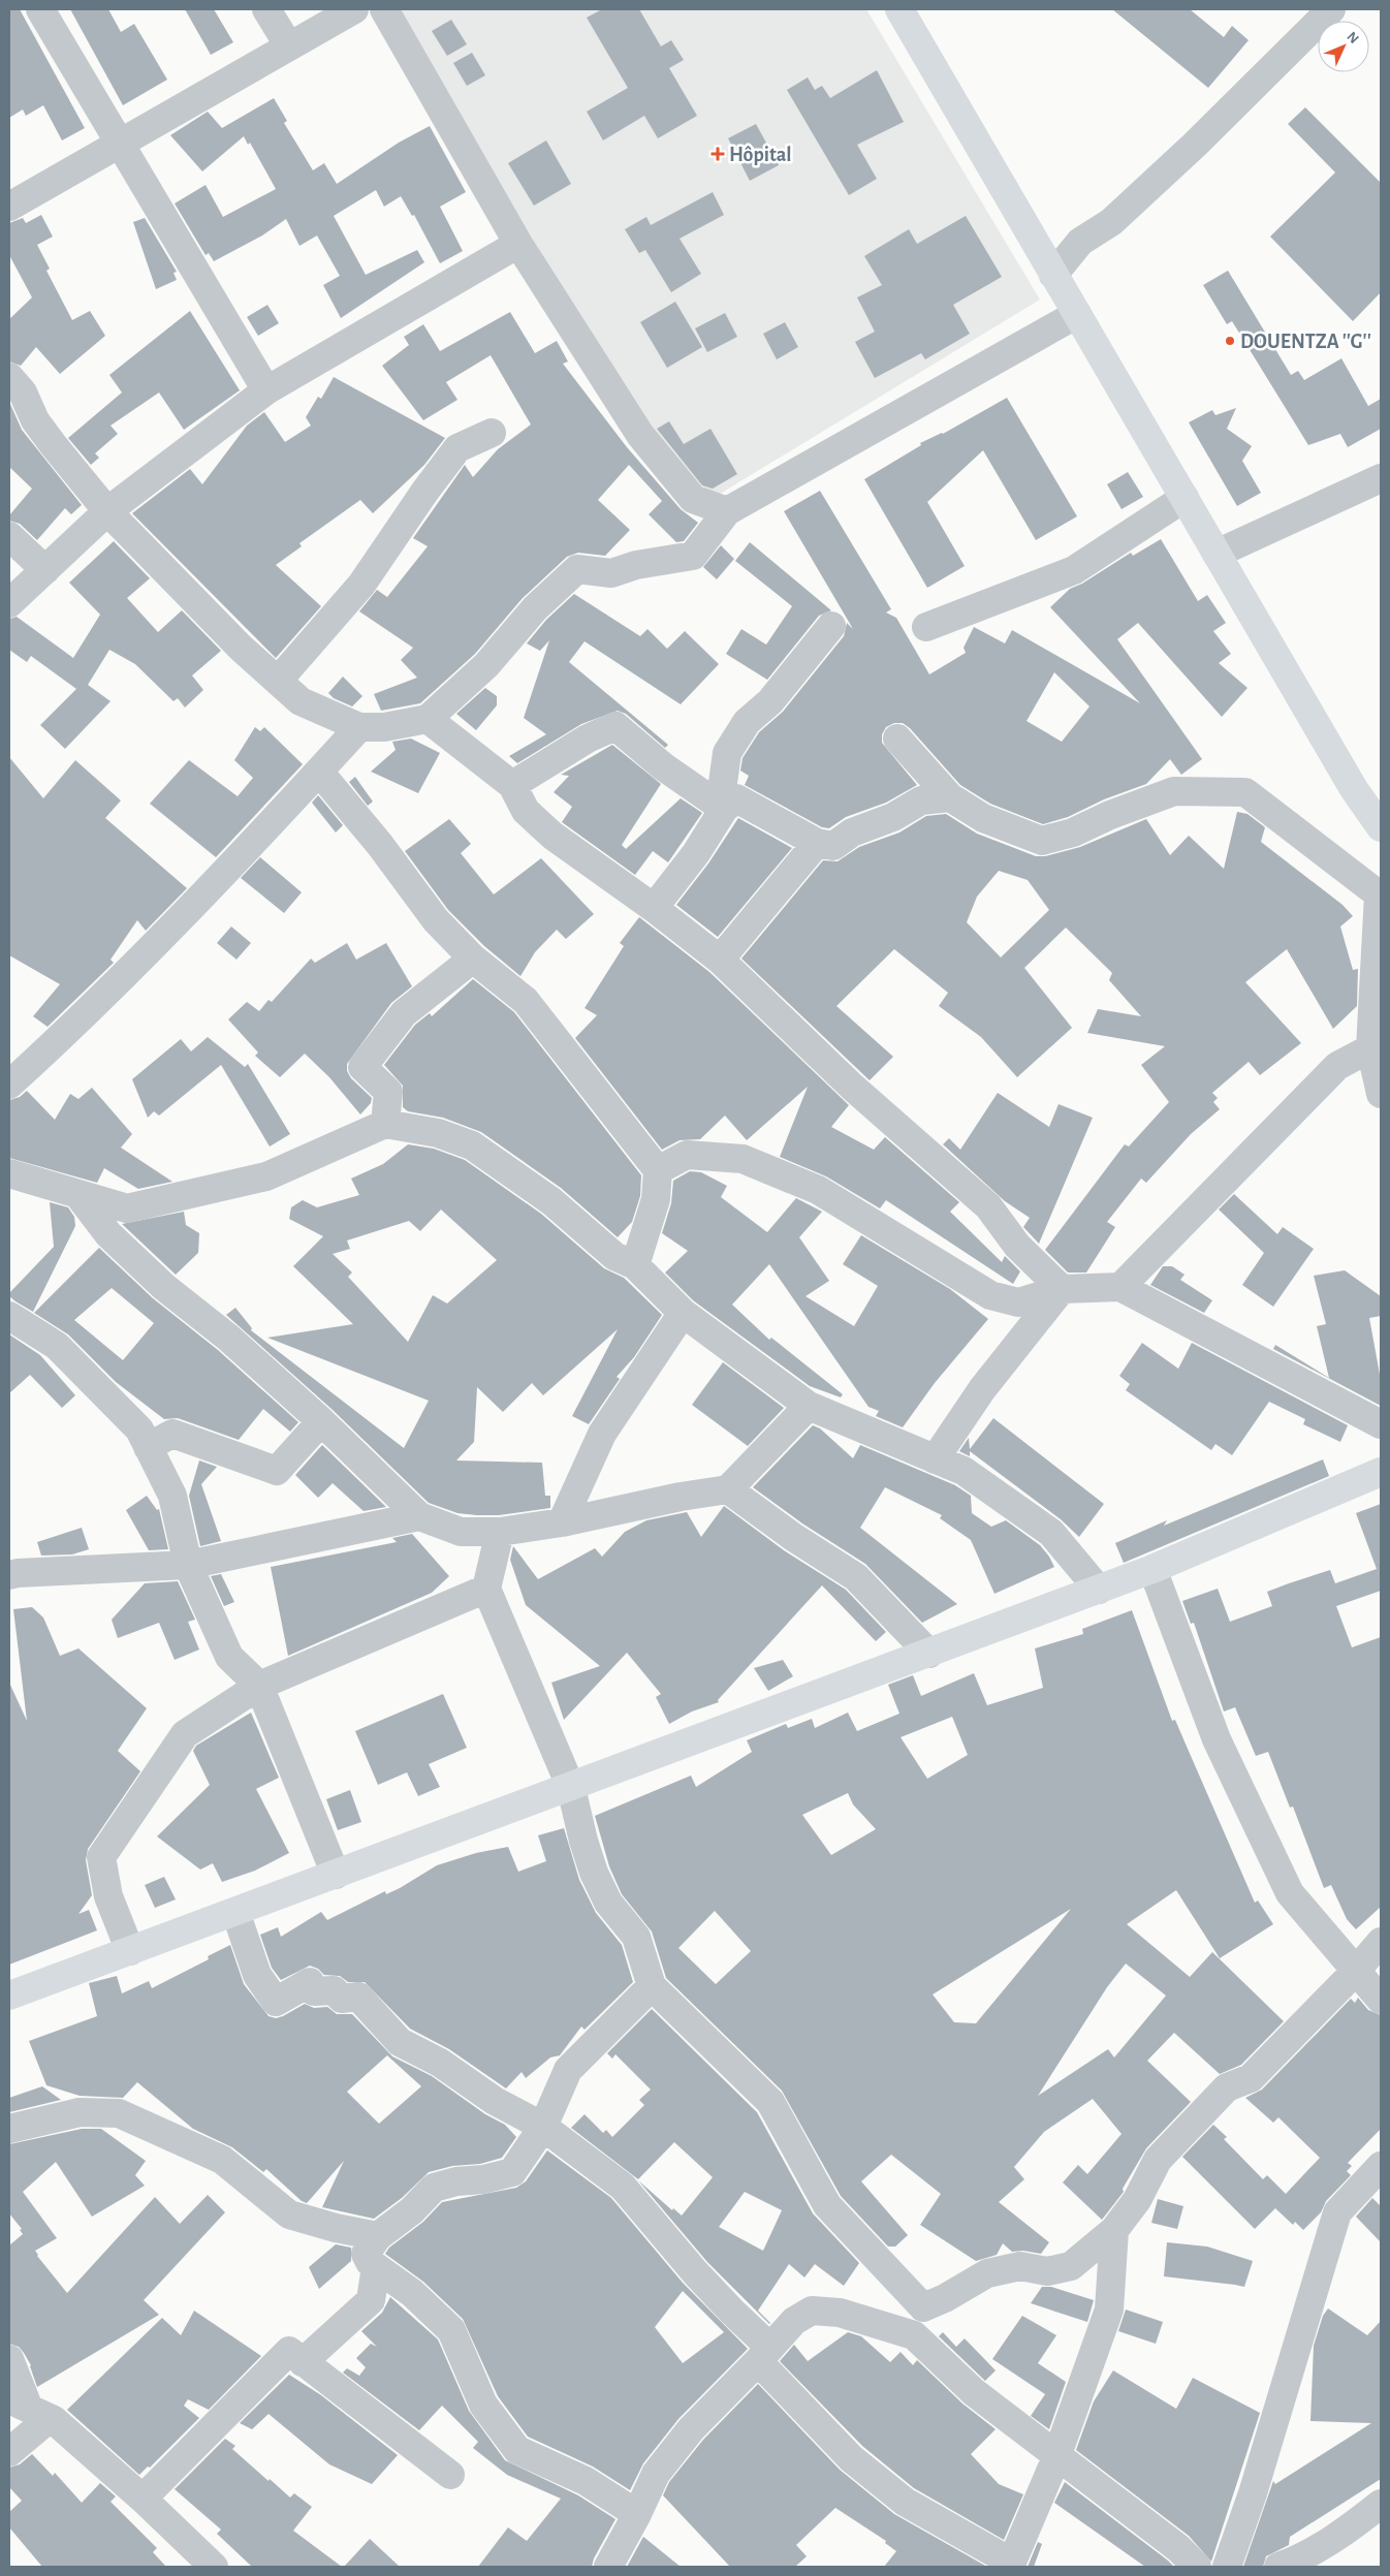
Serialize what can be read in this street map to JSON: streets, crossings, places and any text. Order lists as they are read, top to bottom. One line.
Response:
{"places":{"health":["Hôpital"],"other":["DOUENTZA ''G''"]},"north":"top right"}
